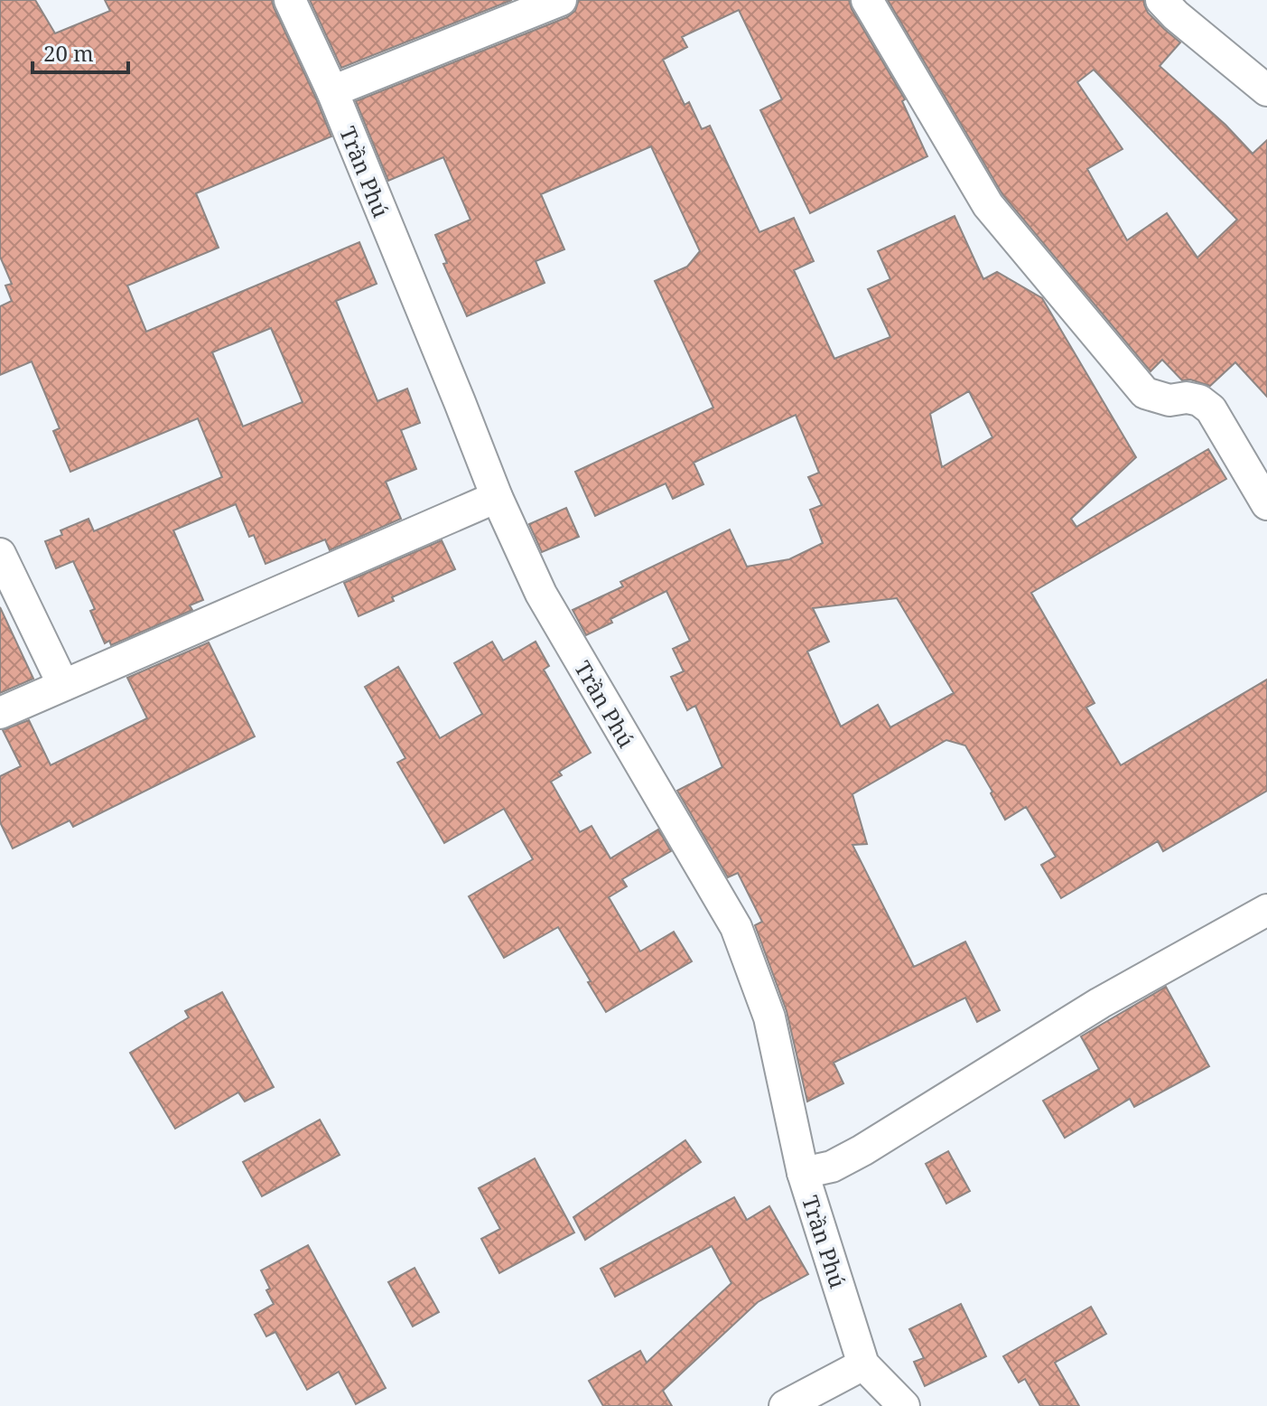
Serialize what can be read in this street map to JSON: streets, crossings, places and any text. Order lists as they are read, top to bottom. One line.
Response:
{"streets":{"street":["Trần Phú"]},"scale_bar":"20 m"}
